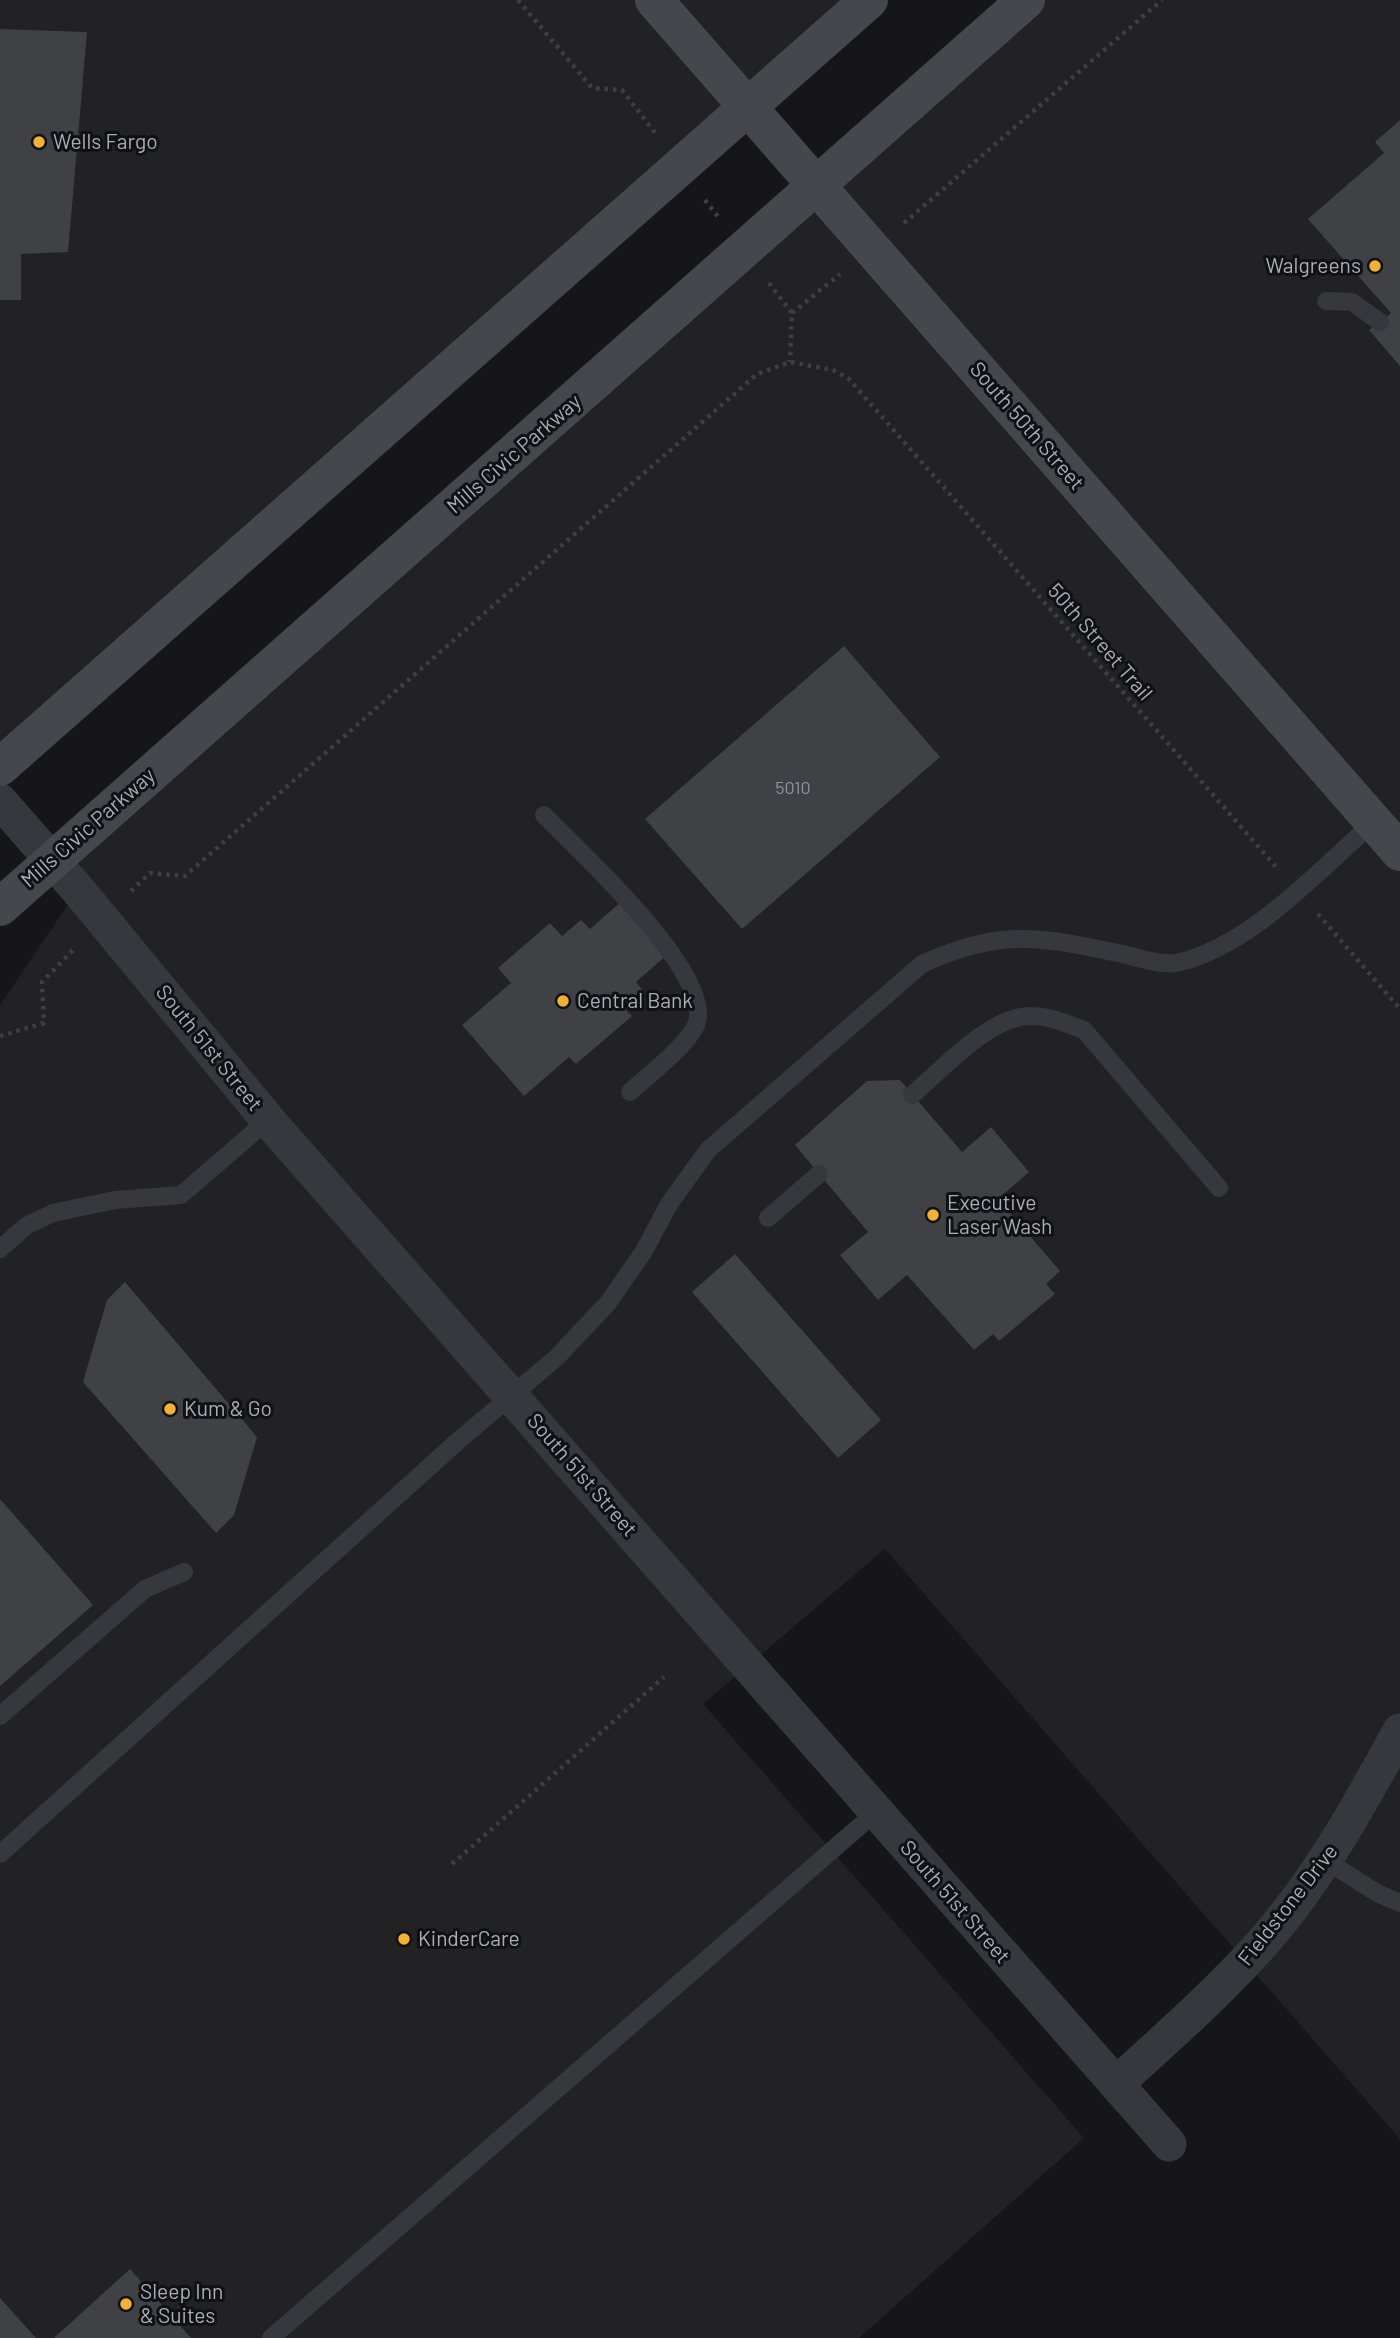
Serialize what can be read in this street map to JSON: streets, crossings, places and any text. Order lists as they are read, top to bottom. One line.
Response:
{"streets":{"main road":["South 50th Street","Mills Civic Parkway"],"street":["South 51st Street","Fieldstone Drive"],"path":["50th Street Trail"]},"crossings":[["South 50th Street","Mills Civic Parkway"],["Mills Civic Parkway","South 51st Street"],["South 51st Street","Fieldstone Drive"]],"places":["Wells Fargo","Walgreens","Central Bank","Executive Laser Wash","Kum & Go","KinderCare","Sleep Inn & Suites"],"house_numbers":["5010"]}
